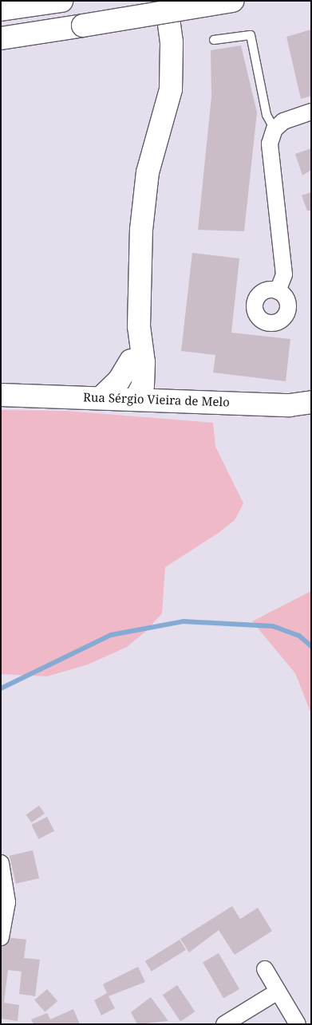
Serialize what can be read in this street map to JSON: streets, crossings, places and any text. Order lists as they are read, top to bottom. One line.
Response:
{"streets":{"main road":["Rua Sérgio Vieira de Melo"]}}
